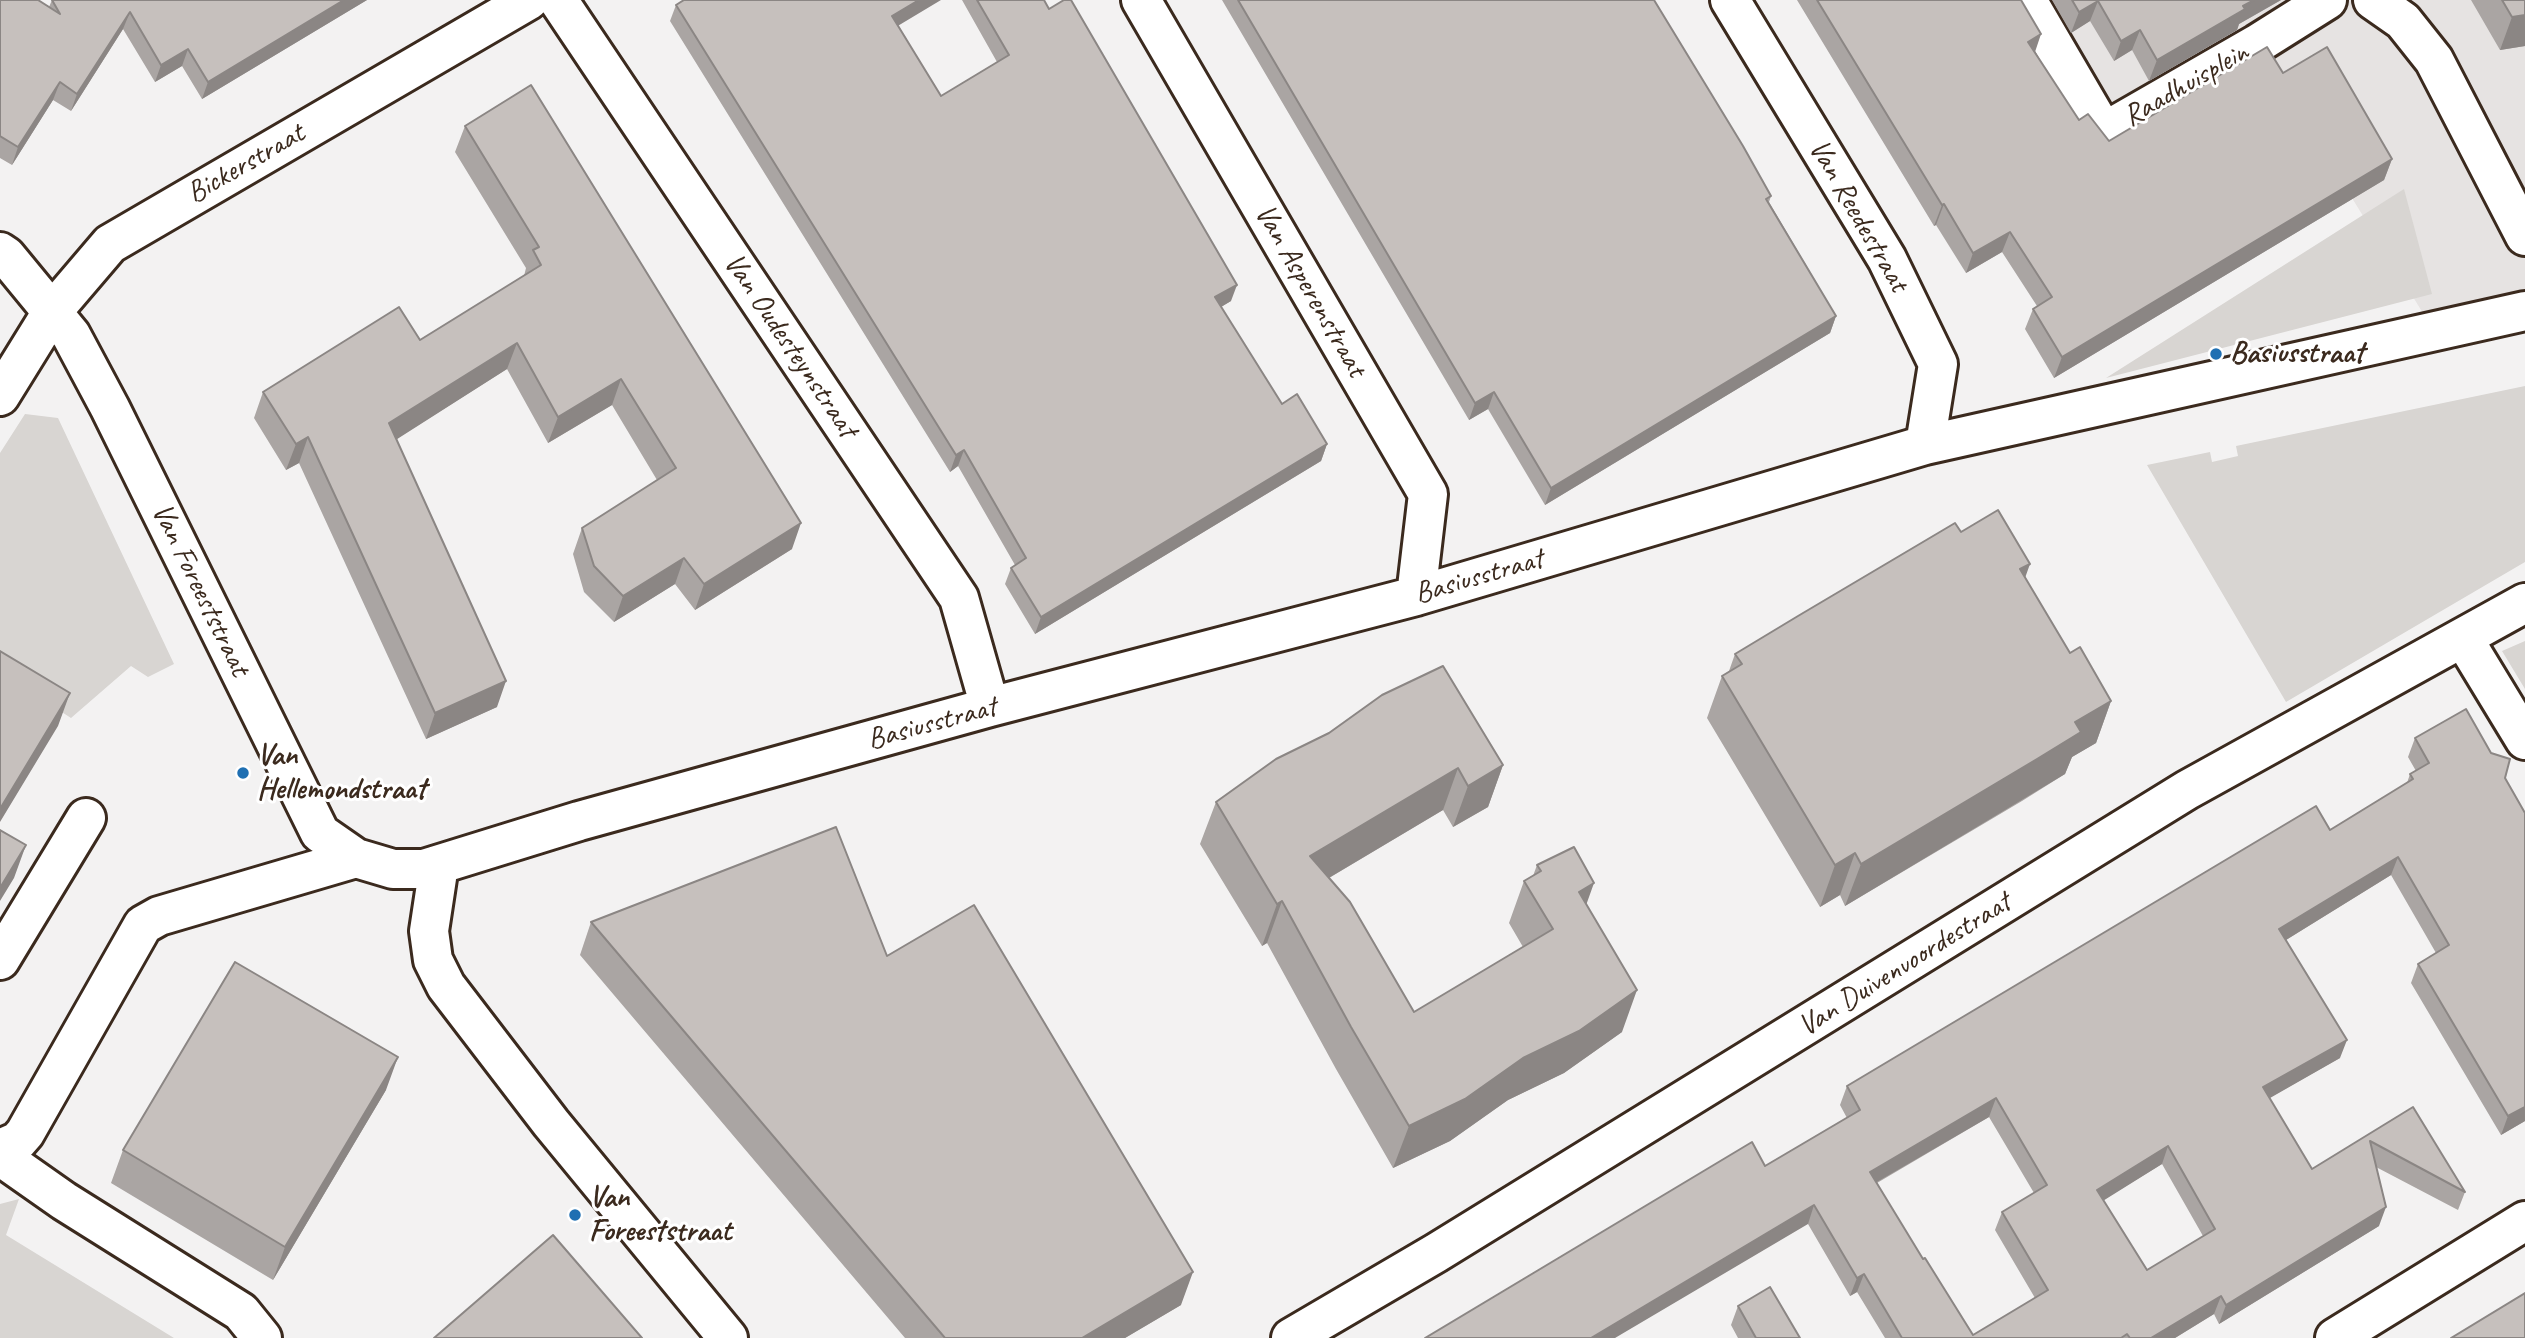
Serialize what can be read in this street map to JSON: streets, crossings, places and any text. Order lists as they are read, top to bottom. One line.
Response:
{"streets":{"street":["Raadhuisplein","Bickerstraat","Van Reedestraat","Van Asperenstraat","Van Oudesteynstraat","Basiusstraat","Van Foreeststraat","Van Duivenvoordestraat"]},"crossings":[["Bickerstraat","Van Foreeststraat"],["Van Reedestraat","Basiusstraat"],["Van Asperenstraat","Basiusstraat"],["Van Oudesteynstraat","Basiusstraat"],["Basiusstraat","Van Foreeststraat"]],"places":["Basiusstraat","Van Hellemondstraat","Van Foreeststraat"]}
